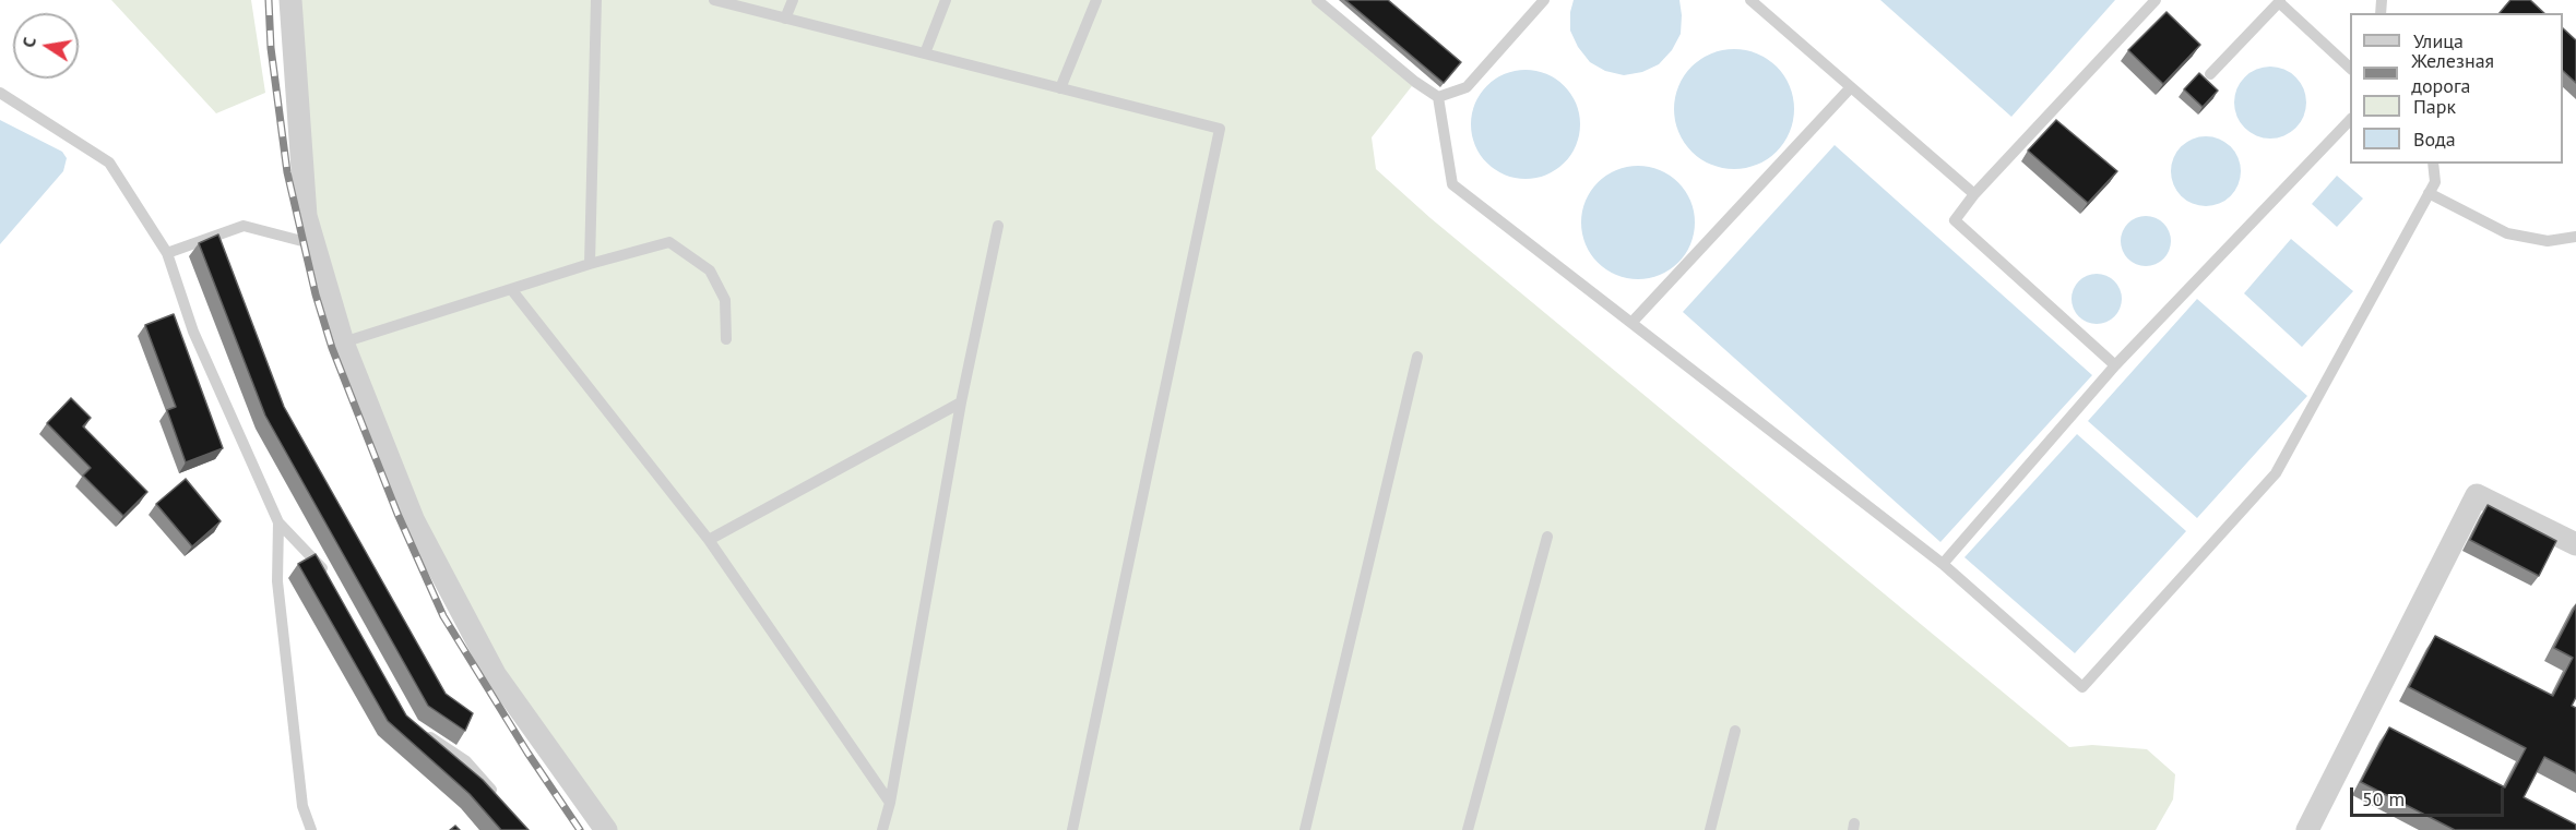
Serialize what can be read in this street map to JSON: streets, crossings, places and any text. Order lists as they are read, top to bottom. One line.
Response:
{"legend":["Улица","Железная дорога","Парк","Вода"],"scale_bar":"50 m","north":"left"}
